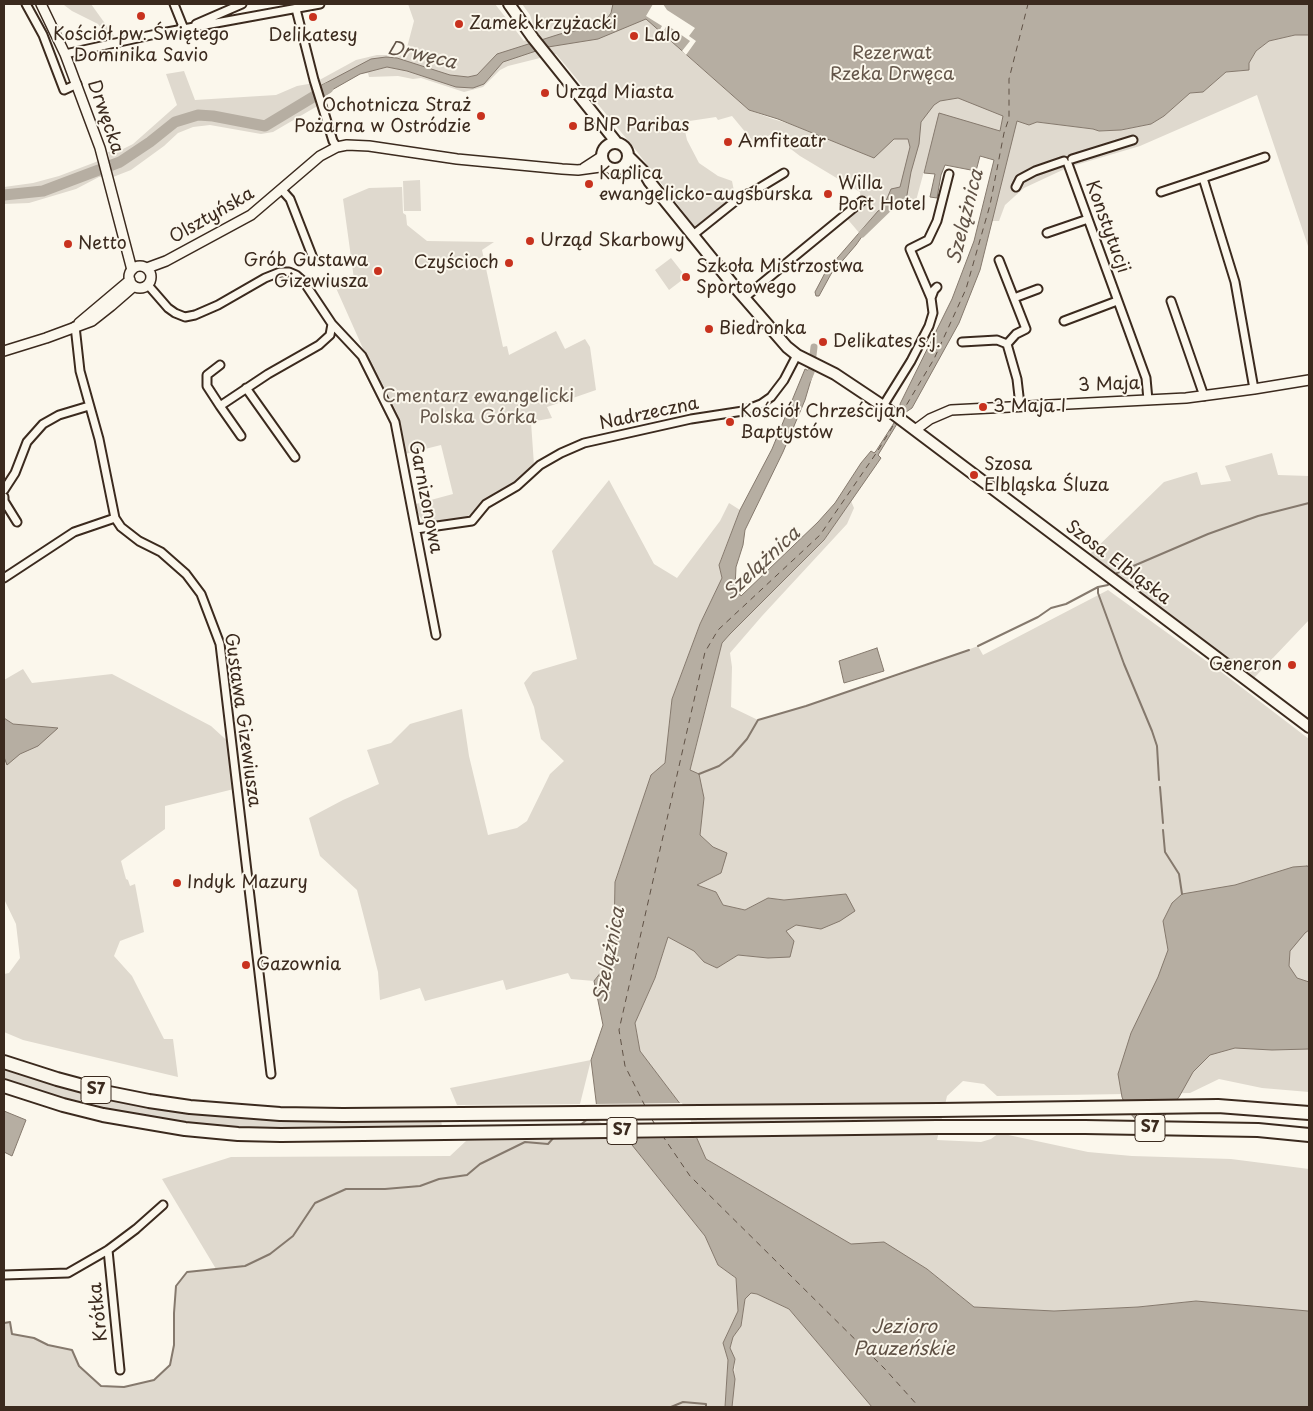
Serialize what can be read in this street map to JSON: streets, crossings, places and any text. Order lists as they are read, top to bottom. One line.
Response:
{"streets":{"highway":["S7"],"main road":["Szosa Elbląska"],"street":["Drwęcka","Olsztyńska","Konstytucji","3 Maja","Nadrzeczna","Garnizonowa","Gustawa Gizewiusza","Krótka"]},"crossings":[["Drwęcka","Olsztyńska"],["Drwęcka","Garnizonowa"],["Olsztyńska","Garnizonowa"],["Olsztyńska","Szosa Elbląska"],["Konstytucji","3 Maja"],["3 Maja","Szosa Elbląska"],["Nadrzeczna","Garnizonowa"],["Nadrzeczna","Szosa Elbląska"]],"water":["Drwęca","Szelążnica","Jezioro Pauzeńskie"],"parks":["Rezerwat Rzeka Drwęca","Cmentarz ewangelicki Polska Górka"],"places":["Kościół pw. Świętego Dominika Savio","Delikatesy","Zamek krzyżacki","Lalo","Urząd Miasta","Ochotnicza Straż Pożarna w Ostródzie","BNP Paribas","Amfiteatr","Kaplica ewangelicko-augsburska","Willa Port Hotel","Urząd Skarbowy","Netto","Czyścioch","Grób Gustawa Gizewiusza","Szkoła Mistrzostwa Sportowego","Biedronka","Delikates s.j.","3 Maja I","Kościół Chrześcijan Baptystów","Szosa Elbląska Śluza","Generon","Indyk Mazury","Gazownia"]}
